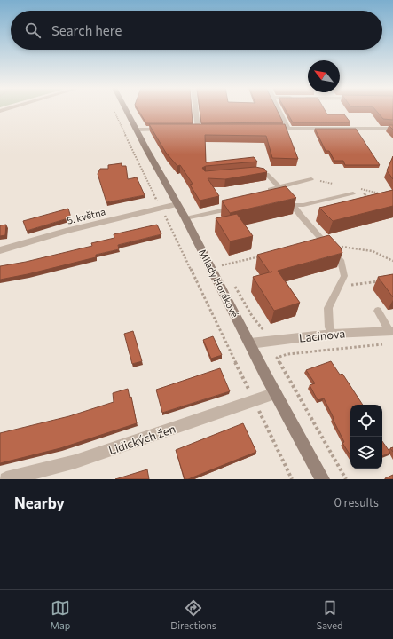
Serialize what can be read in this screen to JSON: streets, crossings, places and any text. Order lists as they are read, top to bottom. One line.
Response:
{"streets":{"main road":["Milady Horákové"],"street":["5. května","Lacinova","Lidických žen"]},"crossings":[["5. května","Milady Horákové"],["Milady Horákové","Lacinova"],["Milady Horákové","Lidických žen"]],"north":"top left","page":{"search":"Search here","heading":["Nearby","0 results"],"nav":["Map","Directions","Saved"]}}
